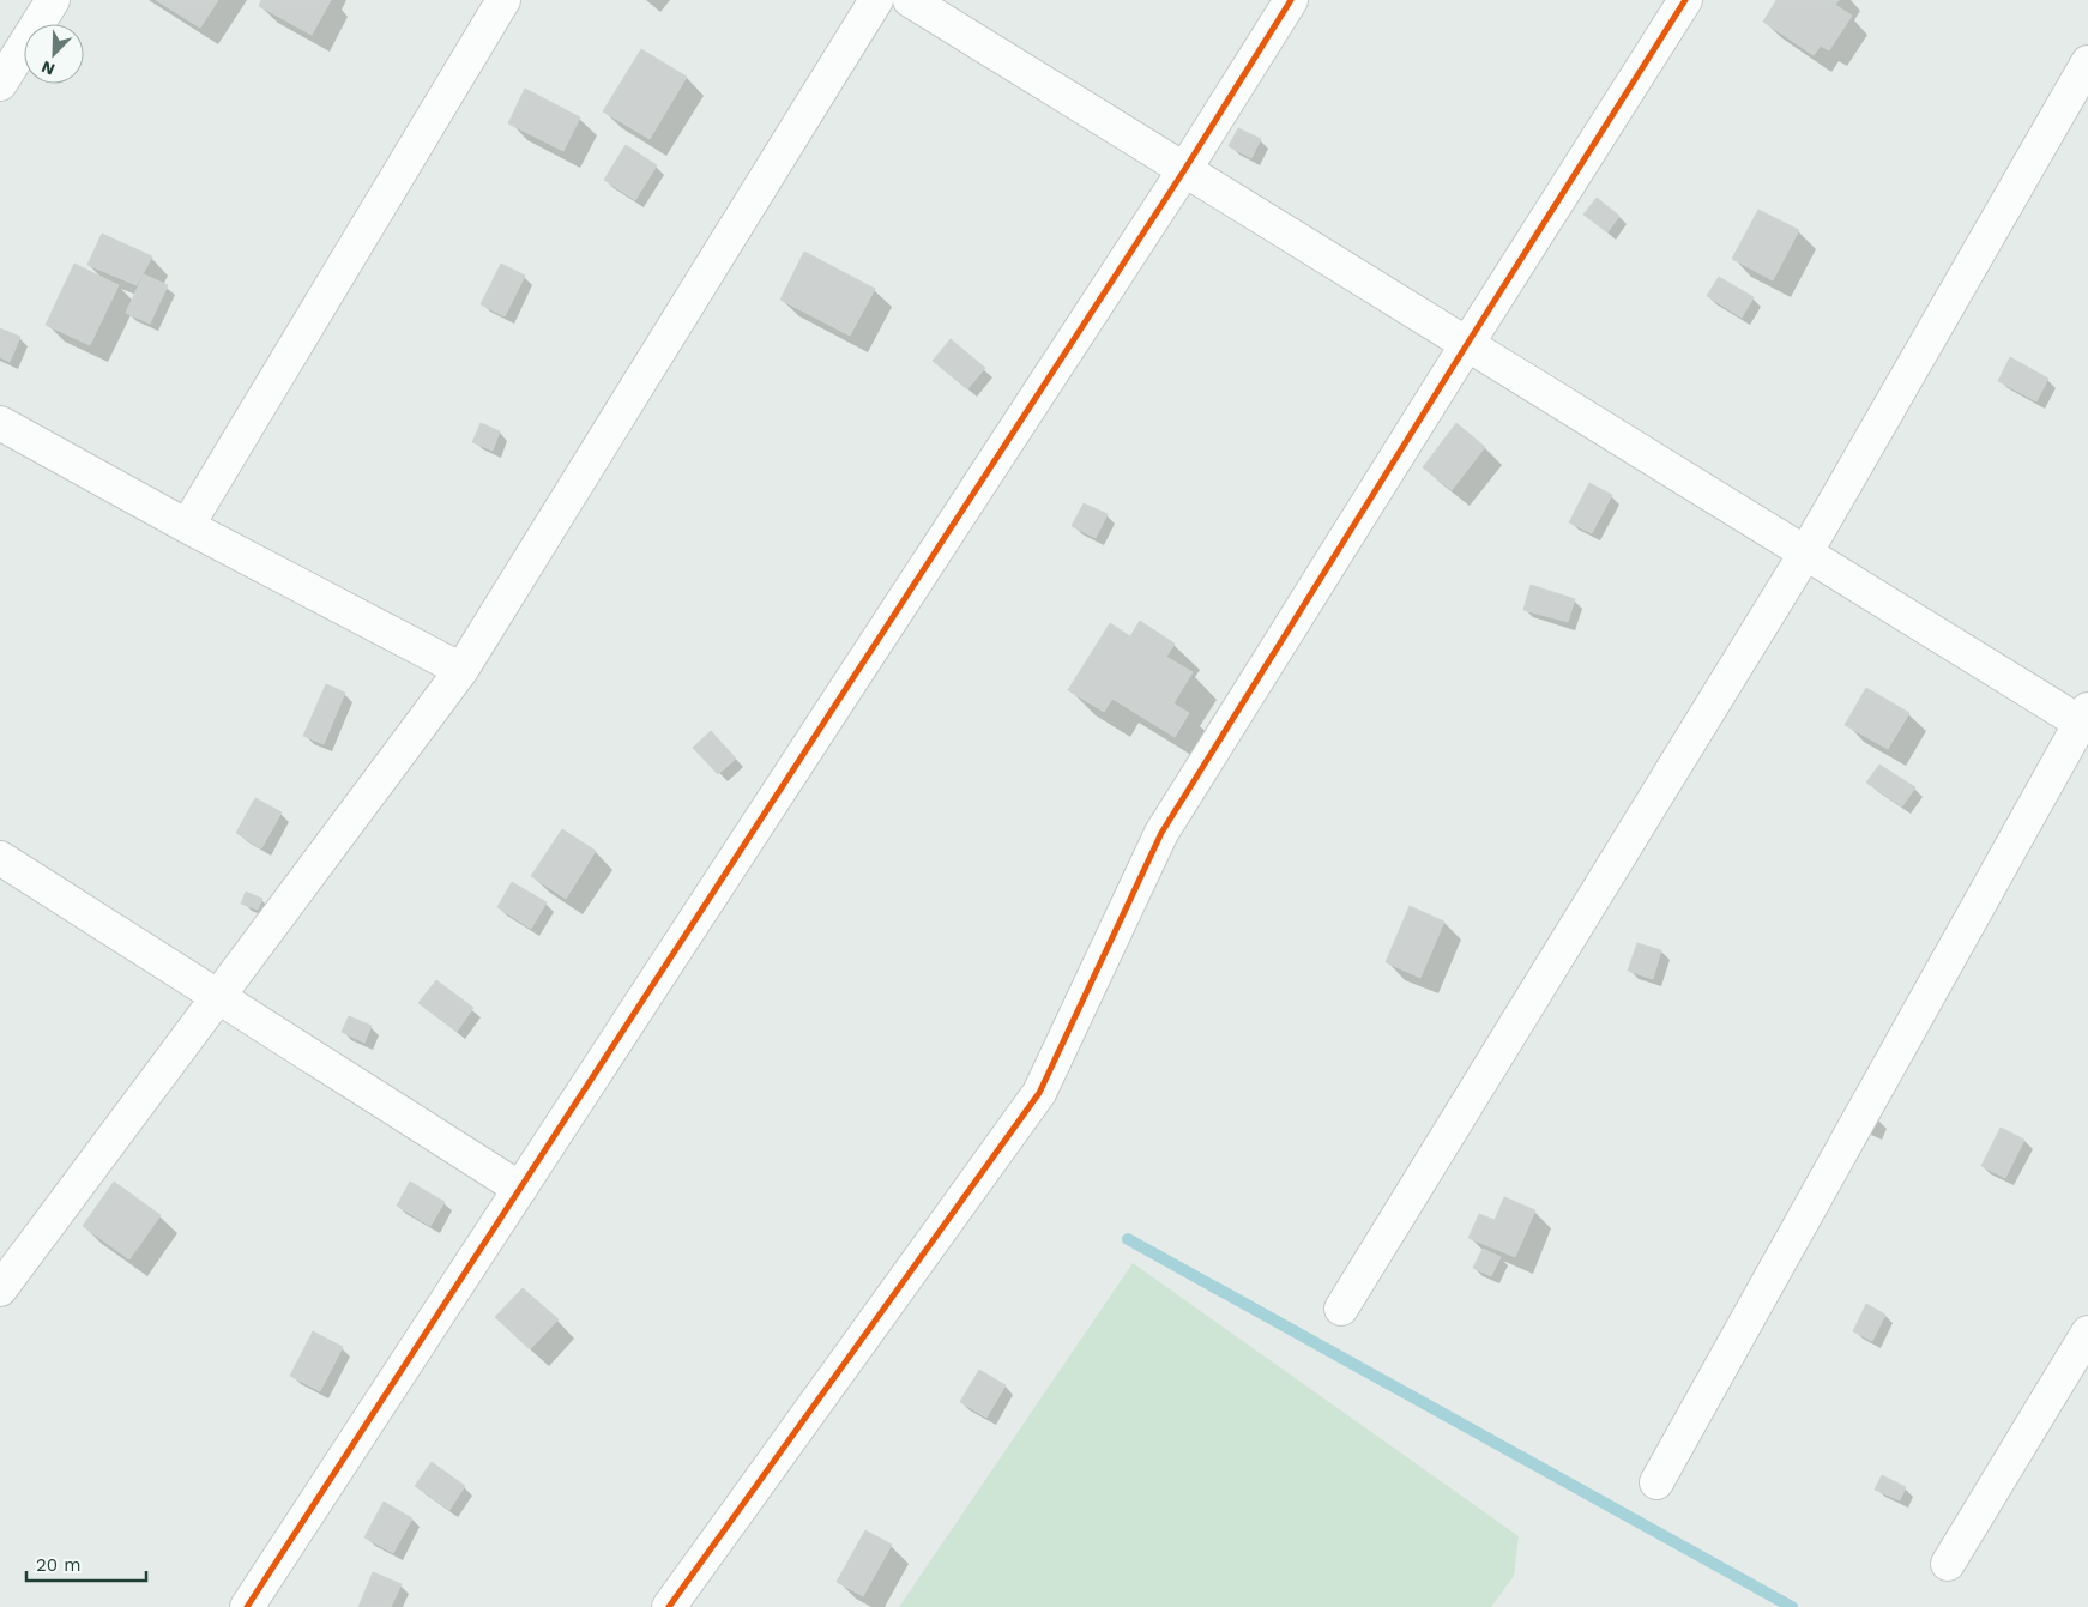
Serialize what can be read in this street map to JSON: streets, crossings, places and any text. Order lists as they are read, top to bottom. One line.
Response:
{"scale_bar":"20 m","north":"bottom left"}
